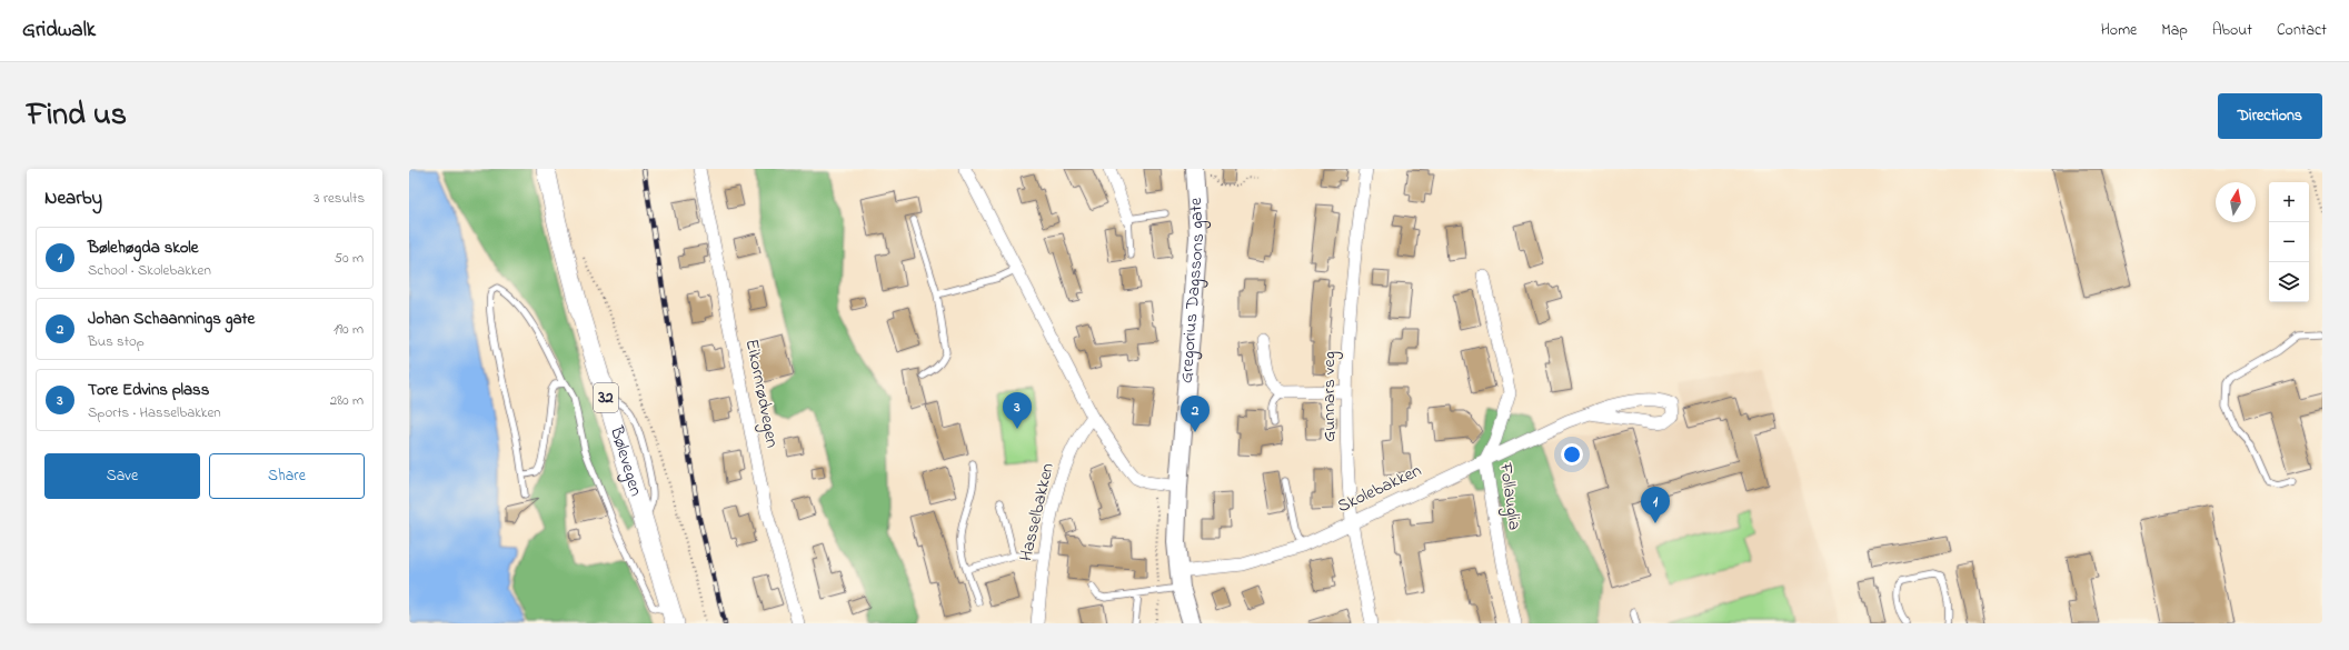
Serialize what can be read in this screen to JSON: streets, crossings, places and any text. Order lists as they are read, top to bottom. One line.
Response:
{"streets":{"main road":["32","Bølevegen"],"street":["Gregorius Dagssons gate","Eikornrødvegen","Gunnars veg","Skolebakken","Follauglia","Hasselbakken"]},"crossings":[["Gregorius Dagssons gate","Skolebakken"],["Gunnars veg","Skolebakken"],["Skolebakken","Follauglia"]],"north":"top","page":{"header":"Gridwalk","nav":["Home","Map","About","Contact"],"title":"Find us","buttons":["Directions",["Save","Share"]],"heading":["Nearby","3 results"],"map_buttons":["+","−"],"list":[{"mark":"1","name":"Bølehøgda skole","note":"School · Skolebakken","value":"50 m"},{"mark":"2","name":"Johan Schaannings gate","note":"Bus stop","value":"190 m"},{"mark":"3","name":"Tore Edvins plass","note":"Sports · Hasselbakken","value":"280 m"}],"pins":["3","2","1"]}}
